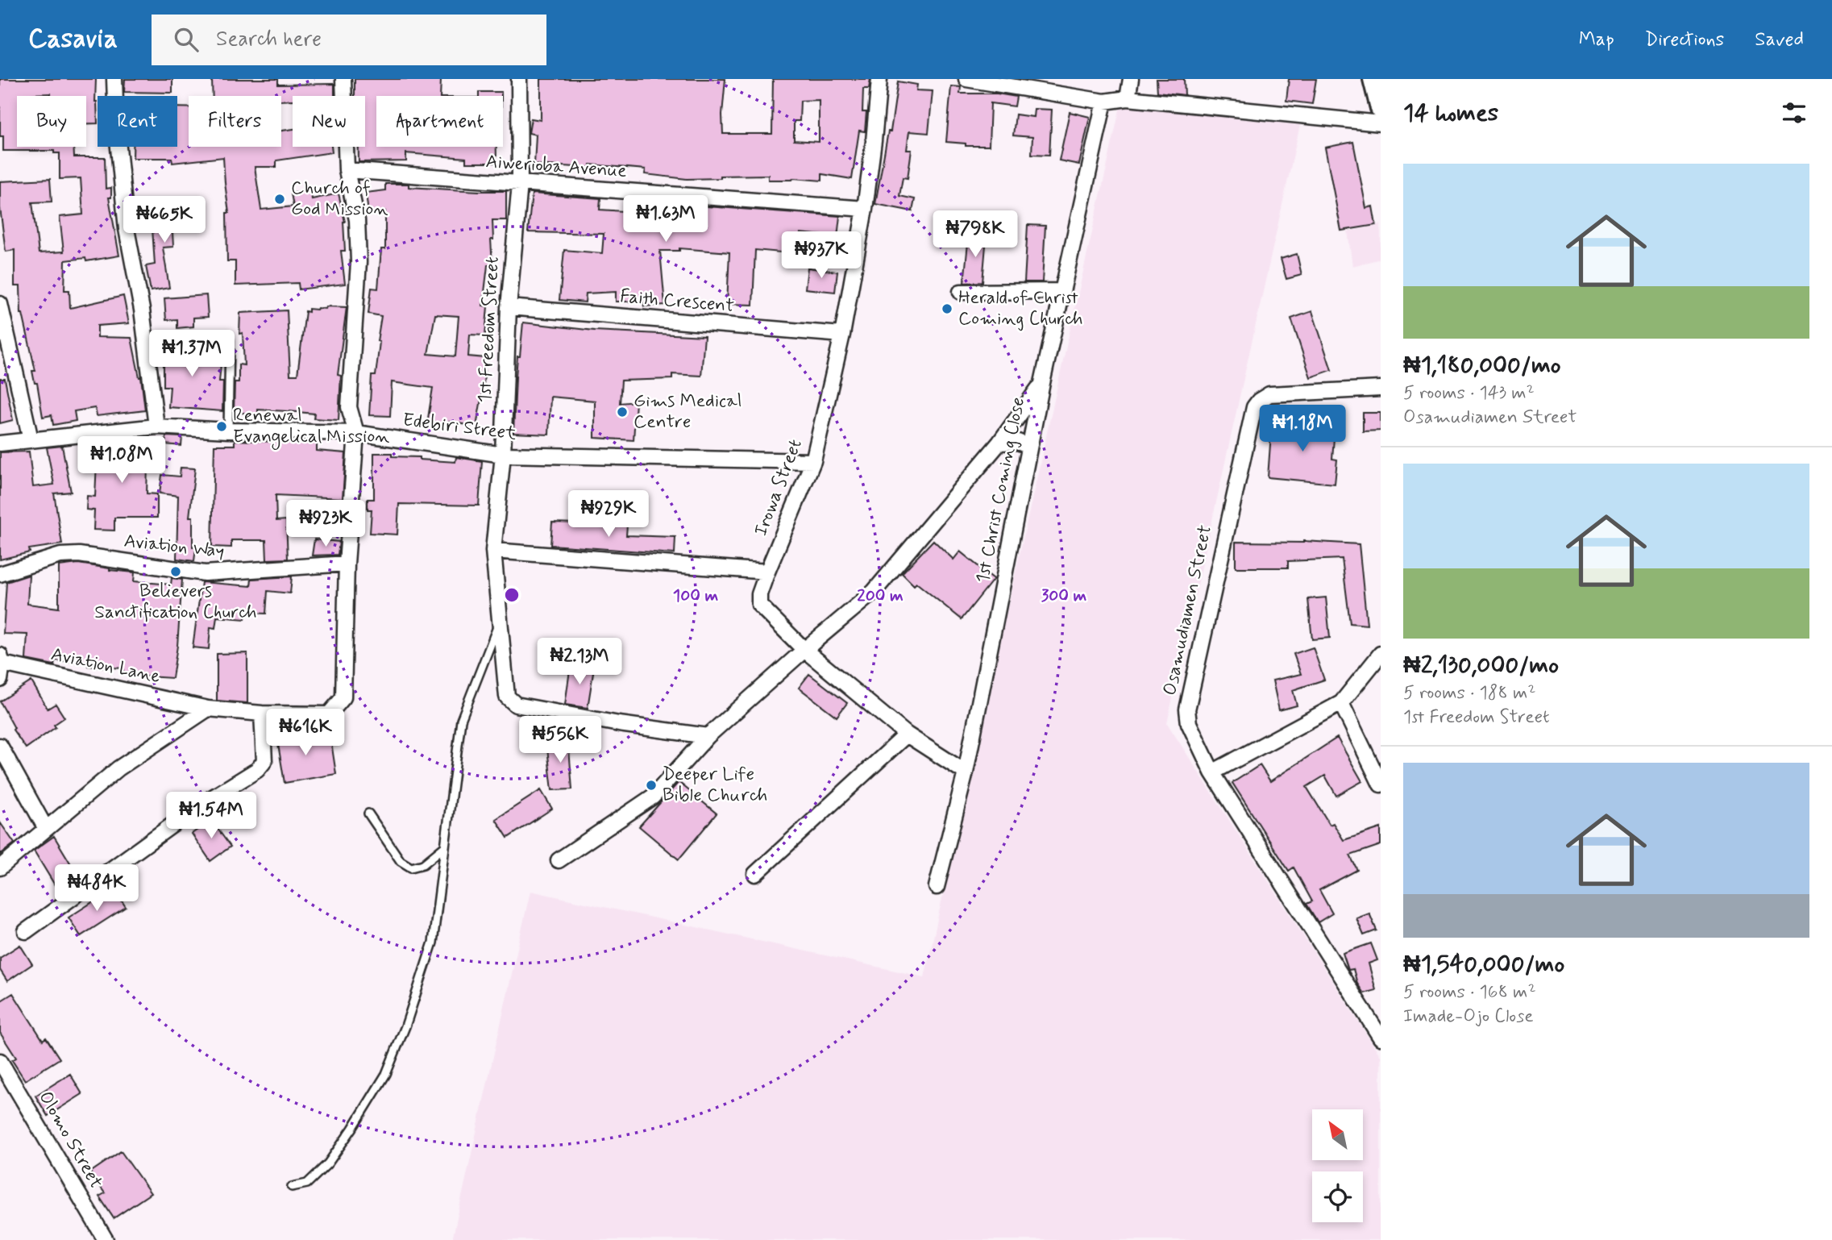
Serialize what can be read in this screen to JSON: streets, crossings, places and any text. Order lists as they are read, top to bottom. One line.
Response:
{"streets":{"street":["Aiwerioba Avenue","Faith Crescent","1st Freedom Street","Edebiri Street","Irowa Street","1st Christ Coming Close","Aviation Way","Osamudiamen Street","Aviation Lane","Olomo Street"]},"crossings":[["Aiwerioba Avenue","1st Freedom Street"],["Aiwerioba Avenue","Irowa Street"],["Faith Crescent","1st Freedom Street"],["Faith Crescent","Irowa Street"],["1st Freedom Street","Edebiri Street"],["Edebiri Street","Irowa Street"],["Aviation Way","Aviation Lane"]],"places":["Church of God Mission","Herald of Christ Coming Church","Gims Medical Centre","Renewal Evangelical Mission","Believers Sanctification Church","Deeper Life Bible Church"],"north":"top left","page":{"header":"Casavia","search":"Search here","nav":["Map","Directions","Saved"],"heading":"14 homes","chip":["Buy","Rent","Filters","New","Apartment"],"list":[{"name":"₦1,180,000/mo","note":"5 rooms · 143 m² · Osamudiamen Street"},{"name":"₦2,130,000/mo","note":"5 rooms · 188 m² · 1st Freedom Street"},{"name":"₦1,540,000/mo","note":"5 rooms · 168 m² · Imade-Ojo Close"}],"price":["₦1.63M","₦665K","₦798K","₦937K","₦1.37M","₦1.18M","₦1.08M","₦929K","₦923K","₦2.13M","₦616K","₦556K","₦1.54M","₦484K"]},"rings":["100 m","200 m","300 m"]}
